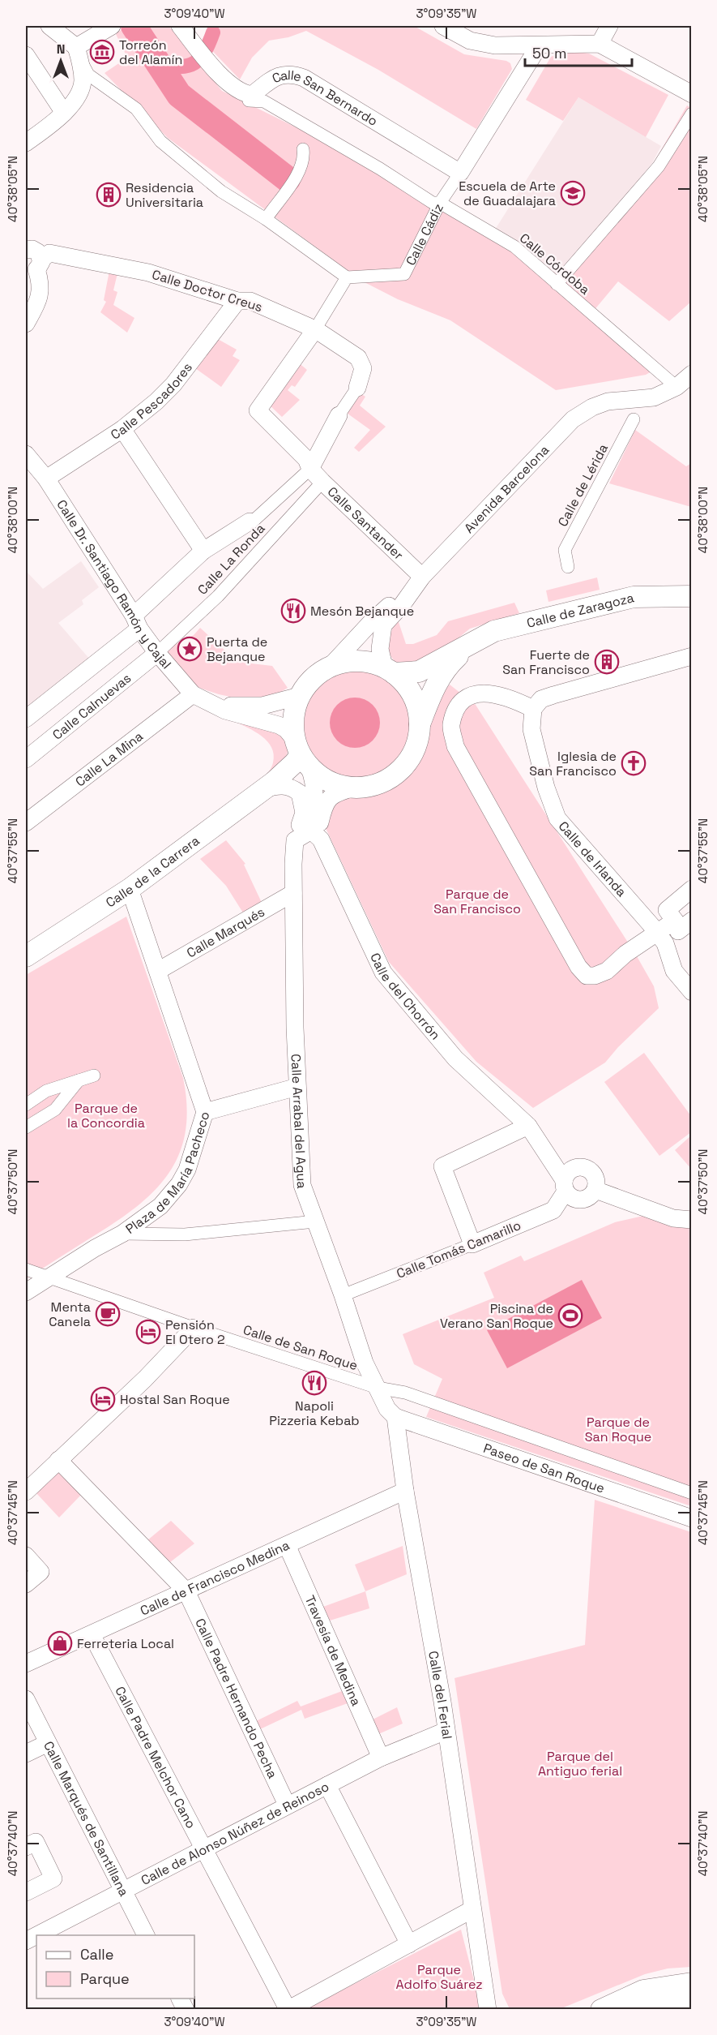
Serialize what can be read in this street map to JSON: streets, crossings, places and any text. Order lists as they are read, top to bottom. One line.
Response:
{"streets":{"street":["Calle San Bernardo","Calle Cádiz","Calle Córdoba","Calle Doctor Creus","Calle Pescadores","Calle de Lérida","Avenida Barcelona","Calle Santander","Calle La Ronda","Calle Dr. Santiago Ramón y Cajal","Calle de Zaragoza","Calle Calnuevas","Calle La Mina","Calle de Irlanda","Calle de la Carrera","Calle Marqués","Calle del Chorrón","Calle Arrabal del Agua","Plaza de María Pacheco","Calle Tomás Camarillo","Calle de San Roque","Paseo de San Roque","Calle de Francisco Medina","Travesía de Medina","Calle del Ferial","Calle Padre Hernando Pecha","Calle Padre Melchor Cano","Calle Marqués de Santillana","Calle de Alonso Núñez de Reinoso"]},"crossings":[["Calle San Bernardo","Calle Cádiz"],["Calle San Bernardo","Calle Córdoba"],["Calle Cádiz","Calle Córdoba"],["Calle Córdoba","Avenida Barcelona"],["Calle Doctor Creus","Calle Pescadores"],["Calle Pescadores","Calle Dr. Santiago Ramón y Cajal"],["Avenida Barcelona","Calle Santander"],["Avenida Barcelona","Calle Dr. Santiago Ramón y Cajal"],["Avenida Barcelona","Calle de Zaragoza"],["Avenida Barcelona","Calle del Chorrón"],["Calle Santander","Calle La Ronda"],["Calle La Ronda","Calle Dr. Santiago Ramón y Cajal"],["Calle La Ronda","Calle Calnuevas"],["Calle Dr. Santiago Ramón y Cajal","Calle de Zaragoza"],["Calle Dr. Santiago Ramón y Cajal","Calle Calnuevas"],["Calle Dr. Santiago Ramón y Cajal","Calle La Mina"],["Calle Dr. Santiago Ramón y Cajal","Calle del Chorrón"],["Calle de Zaragoza","Calle del Chorrón"],["Calle de la Carrera","Calle Arrabal del Agua"],["Calle de la Carrera","Plaza de María Pacheco"],["Calle Marqués","Calle Arrabal del Agua"],["Calle Marqués","Plaza de María Pacheco"],["Calle del Chorrón","Calle Tomás Camarillo"],["Calle Arrabal del Agua","Calle Tomás Camarillo"],["Calle Arrabal del Agua","Calle de San Roque"],["Calle Arrabal del Agua","Calle del Ferial"],["Plaza de María Pacheco","Calle de San Roque"],["Calle de San Roque","Calle del Ferial"],["Paseo de San Roque","Calle del Ferial"],["Calle de Francisco Medina","Travesía de Medina"],["Calle de Francisco Medina","Calle del Ferial"],["Calle de Francisco Medina","Calle Padre Hernando Pecha"],["Calle de Francisco Medina","Calle Padre Melchor Cano"],["Travesía de Medina","Calle de Alonso Núñez de Reinoso"],["Calle del Ferial","Calle de Alonso Núñez de Reinoso"],["Calle Padre Hernando Pecha","Calle de Alonso Núñez de Reinoso"],["Calle Padre Melchor Cano","Calle de Alonso Núñez de Reinoso"],["Calle Marqués de Santillana","Calle de Alonso Núñez de Reinoso"]],"parks":["Parque de San Francisco","Parque de la Concordia","Parque de San Roque","Parque del Antiguo ferial","Parque Adolfo Suárez"],"places":{"museum":["Torreón del Alamín"],"school or university":["Escuela de Arte de Guadalajara"],"building":["Residencia Universitaria","Fuerte de San Francisco"],"restaurant":["Mesón Bejanque","Napoli Pizzeria Kebab"],"place":["Puerta de Bejanque"],"church":["Iglesia de San Francisco"],"cafe":["Menta Canela"],"sports":["Piscina de Verano San Roque"],"hotel":["Pensión El Otero 2","Hostal San Roque"],"shop":["Ferreteria Local"]},"legend":["Calle","Parque"],"scale_bar":"50 m","north":"top","coordinates":["3°09'40\"W","3°09'35\"W","40°38'05\"N","40°38'00\"N","40°37'55\"N","40°37'50\"N","40°37'45\"N","40°37'40\"N"]}
